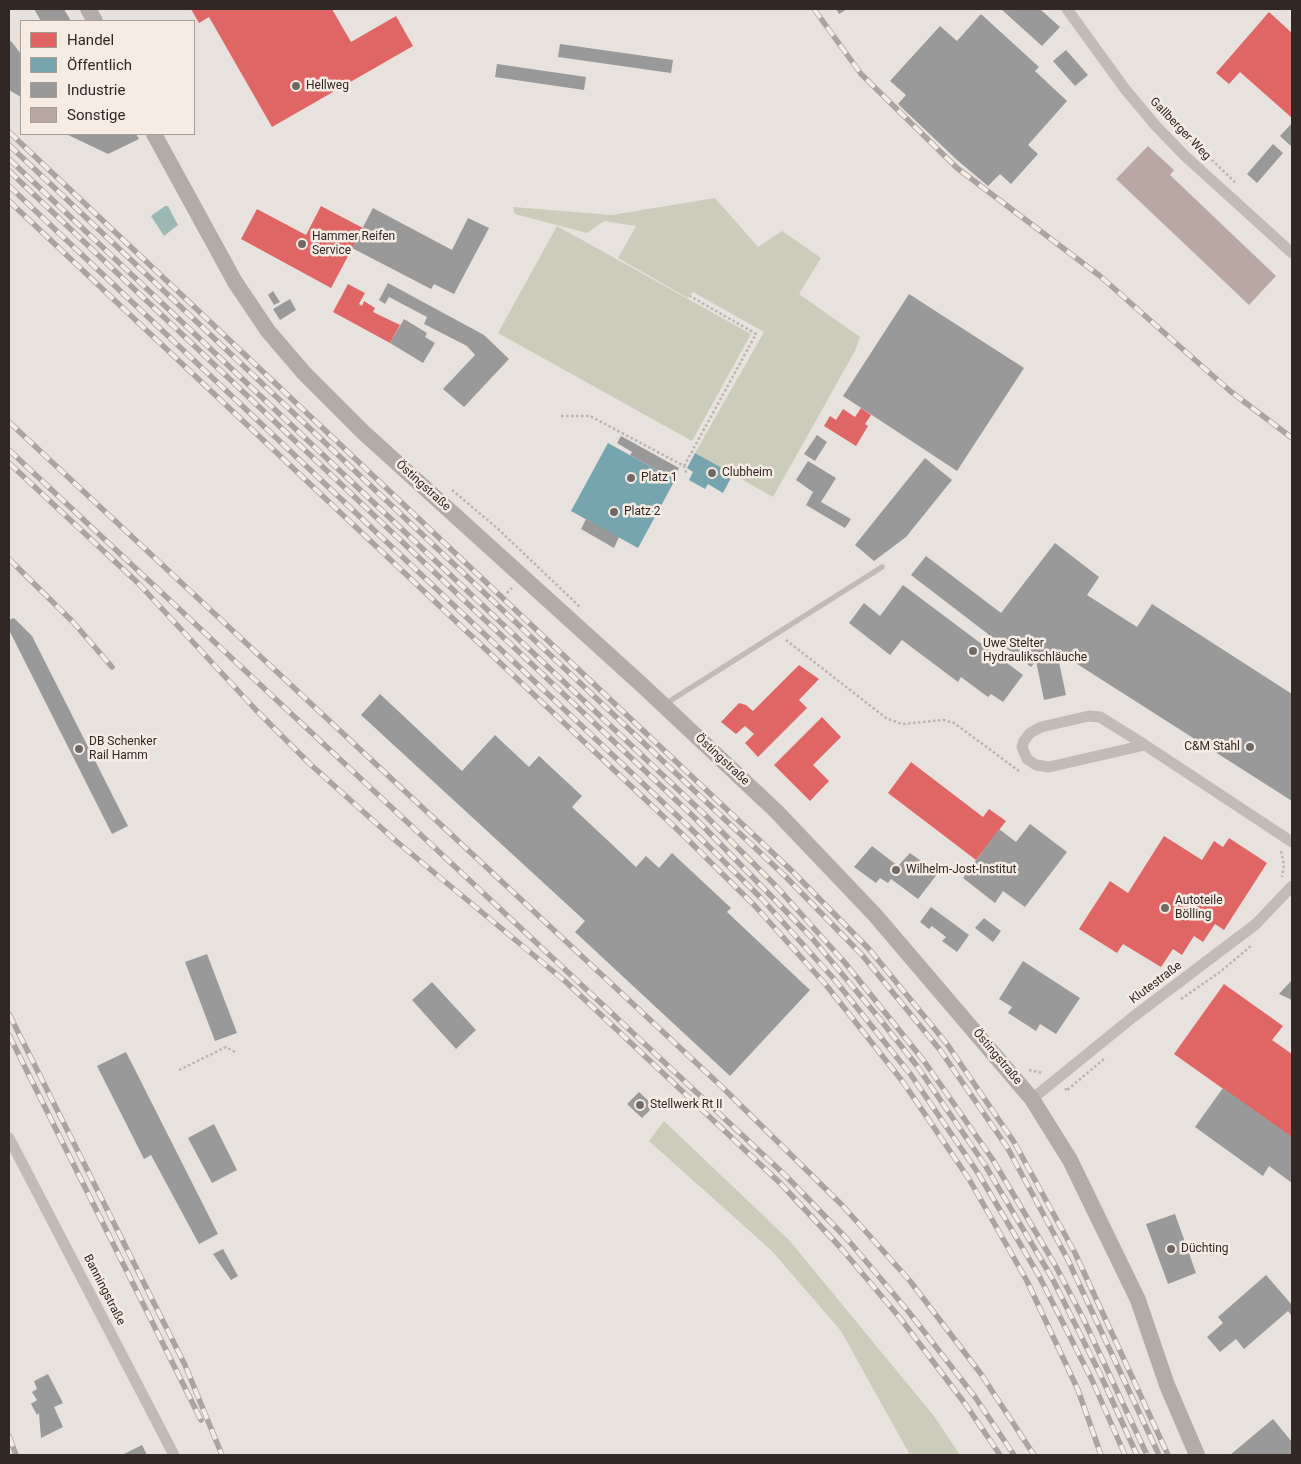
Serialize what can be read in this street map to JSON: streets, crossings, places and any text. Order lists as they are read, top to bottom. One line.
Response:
{"streets":{"street":["Gallberger Weg","Östingstraße","Klutestraße","Banningstraße"]},"crossings":[["Östingstraße","Klutestraße"]],"places":["Hellweg","Hammer Reifen Service","Clubheim","Platz 1","Platz 2","Uwe Stelter Hydraulikschläuche","C&M Stahl","DB Schenker Rail Hamm","Wilhelm-Jost-Institut","Autoteile Bölling","Stellwerk Rt II","Düchting"],"legend":["Handel","Öffentlich","Industrie","Sonstige"]}
